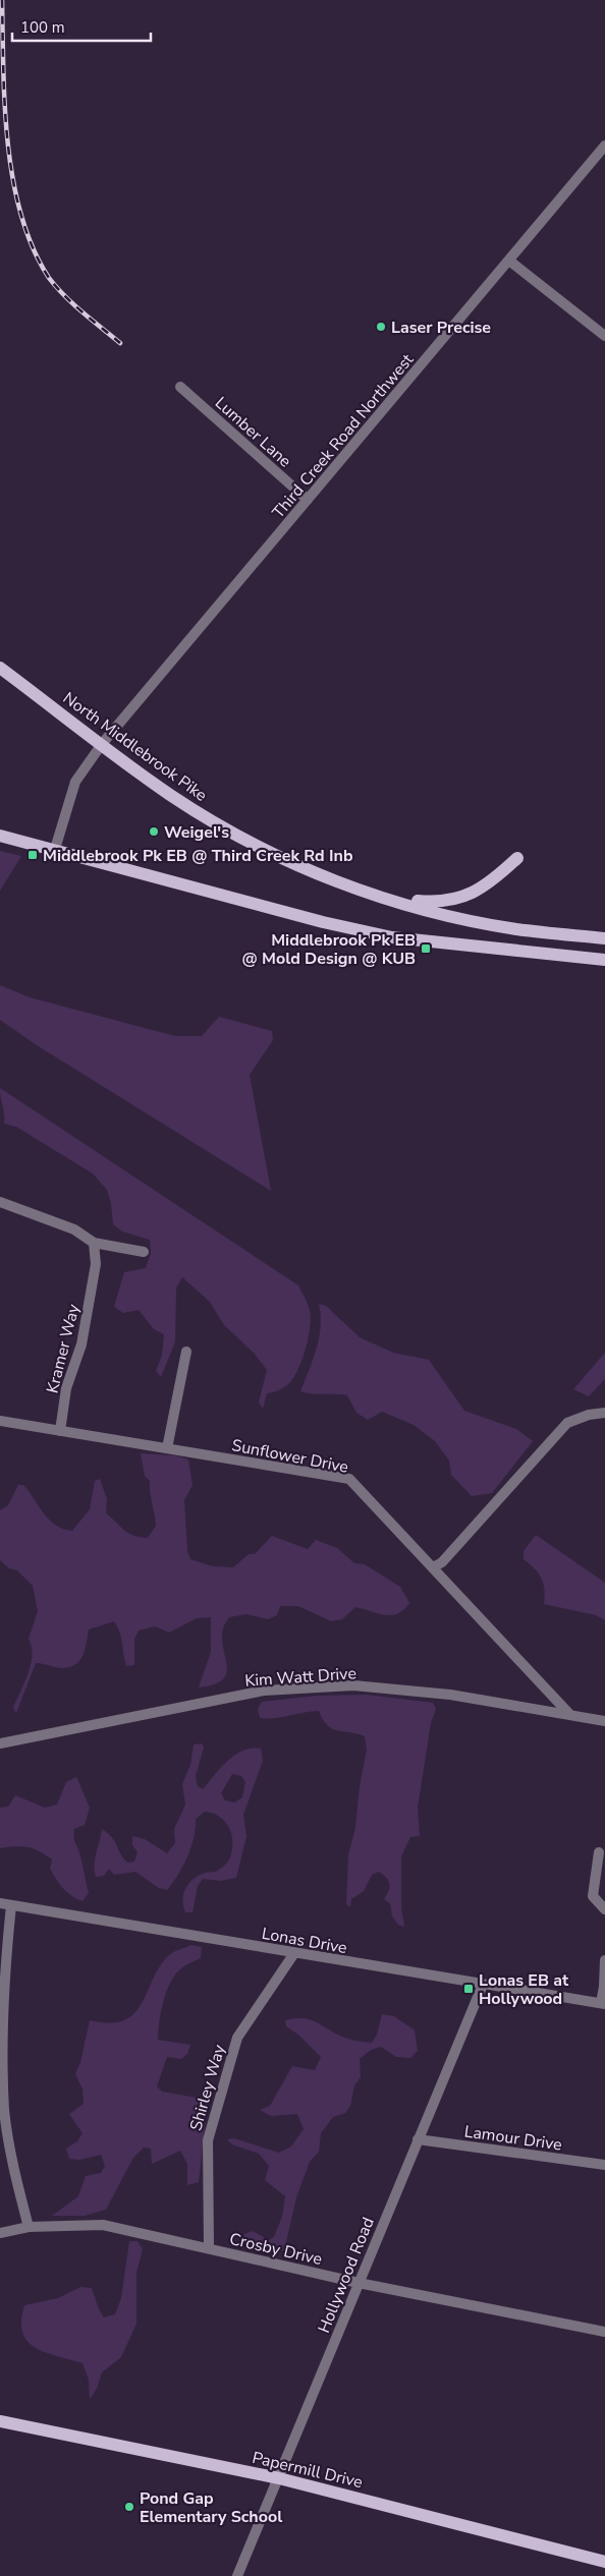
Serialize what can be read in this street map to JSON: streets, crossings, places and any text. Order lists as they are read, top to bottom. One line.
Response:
{"streets":{"main road":["North Middlebrook Pike","Papermill Drive"],"street":["Lumber Lane","Third Creek Road Northwest","Kramer Way","Sunflower Drive","Kim Watt Drive","Lonas Drive","Shirley Way","Lamour Drive","Crosby Drive","Hollywood Road"]},"crossings":[["Lumber Lane","Third Creek Road Northwest"],["Third Creek Road Northwest","North Middlebrook Pike"],["Kramer Way","Sunflower Drive"],["Sunflower Drive","Kim Watt Drive"],["Lonas Drive","Shirley Way"],["Lonas Drive","Hollywood Road"],["Shirley Way","Crosby Drive"],["Lamour Drive","Hollywood Road"],["Crosby Drive","Hollywood Road"],["Hollywood Road","Papermill Drive"]],"places":{"other":["Laser Precise","Weigel's","Pond Gap Elementary School"],"transit":["Middlebrook Pk EB @ Third Creek Rd Inb","Middlebrook Pk EB @ Mold Design @ KUB","Lonas EB at Hollywood"]},"scale_bar":"100 m"}
